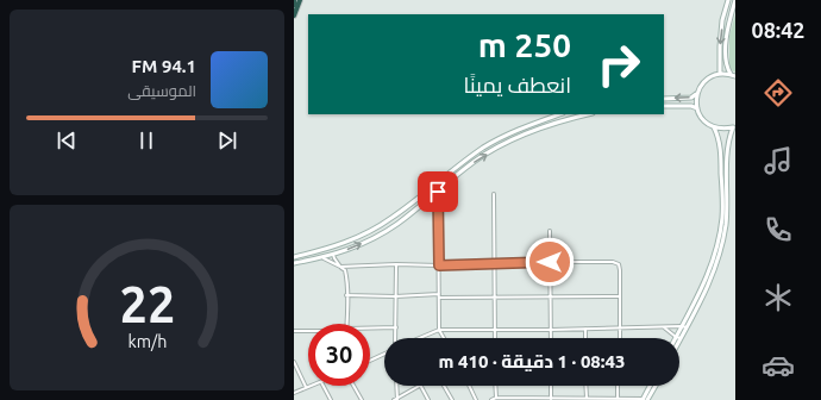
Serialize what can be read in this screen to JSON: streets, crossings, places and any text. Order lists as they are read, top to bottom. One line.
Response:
{"page":{"tabs":"08:42","turn":["250 m","انعطف يمينًا"],"song":["94.1 FM","الموسيقى"],"limit":"30","trip":"08:43 · 1 دقيقة · 410 m","gauge":["22","km/h"]}}
